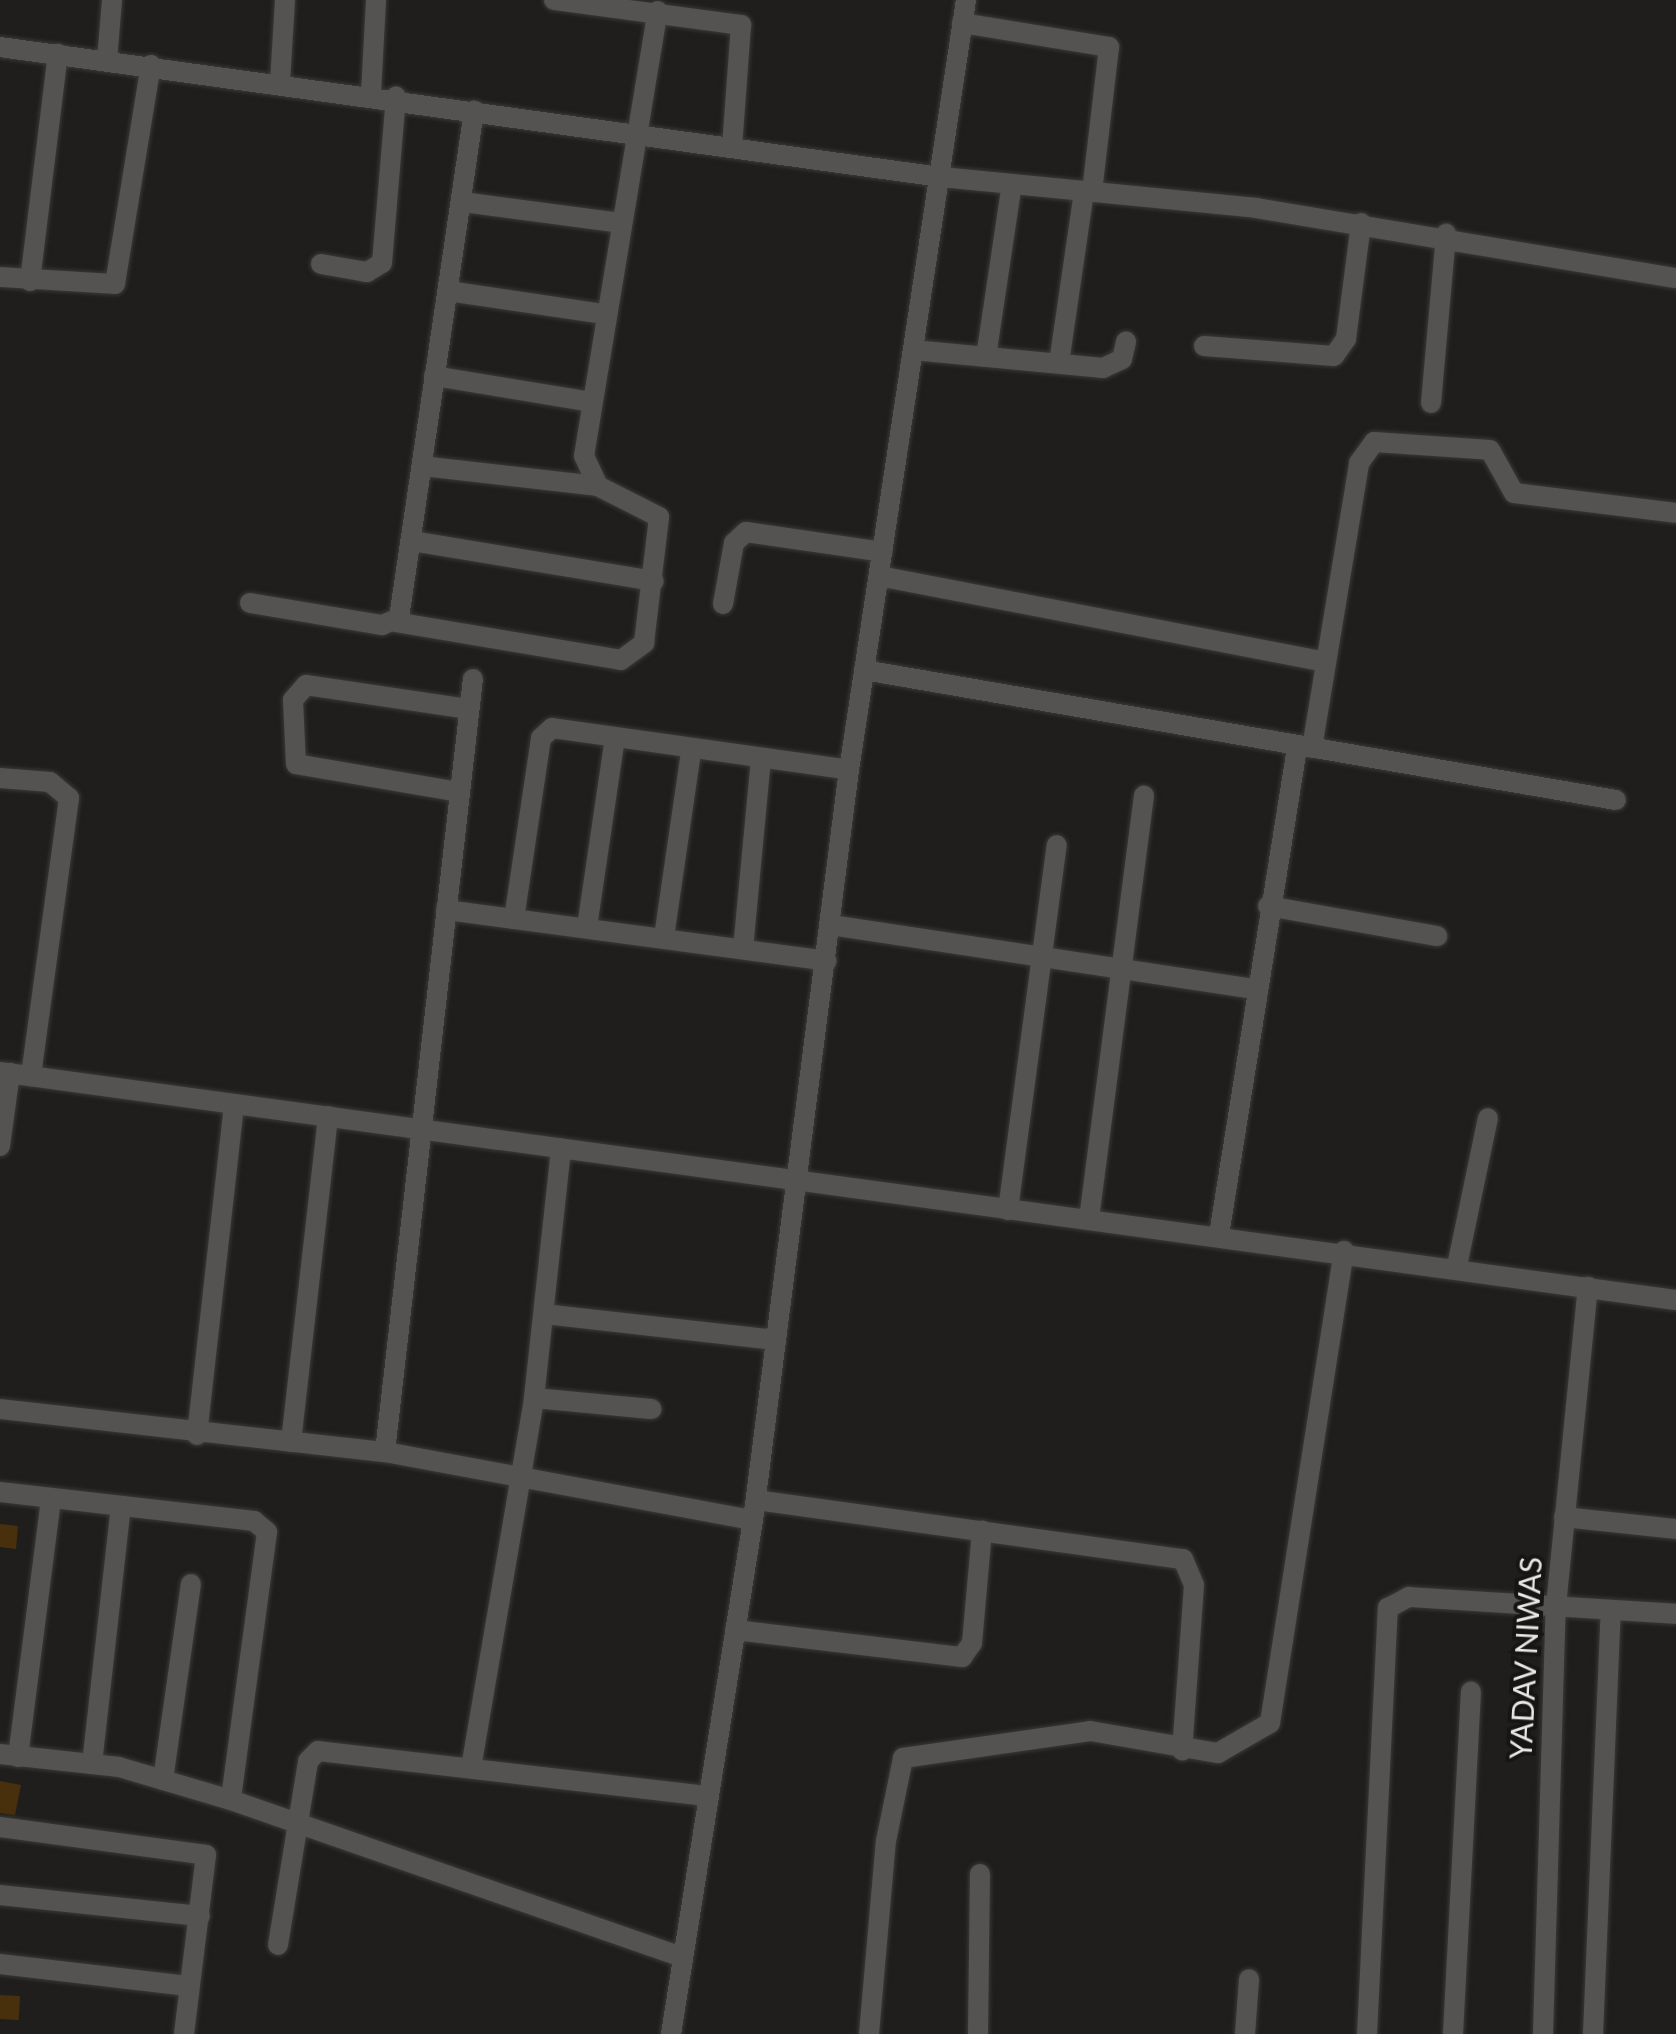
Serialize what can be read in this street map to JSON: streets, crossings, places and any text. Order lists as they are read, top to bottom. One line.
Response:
{"streets":{"street":["YADAV NIWAS"]}}
